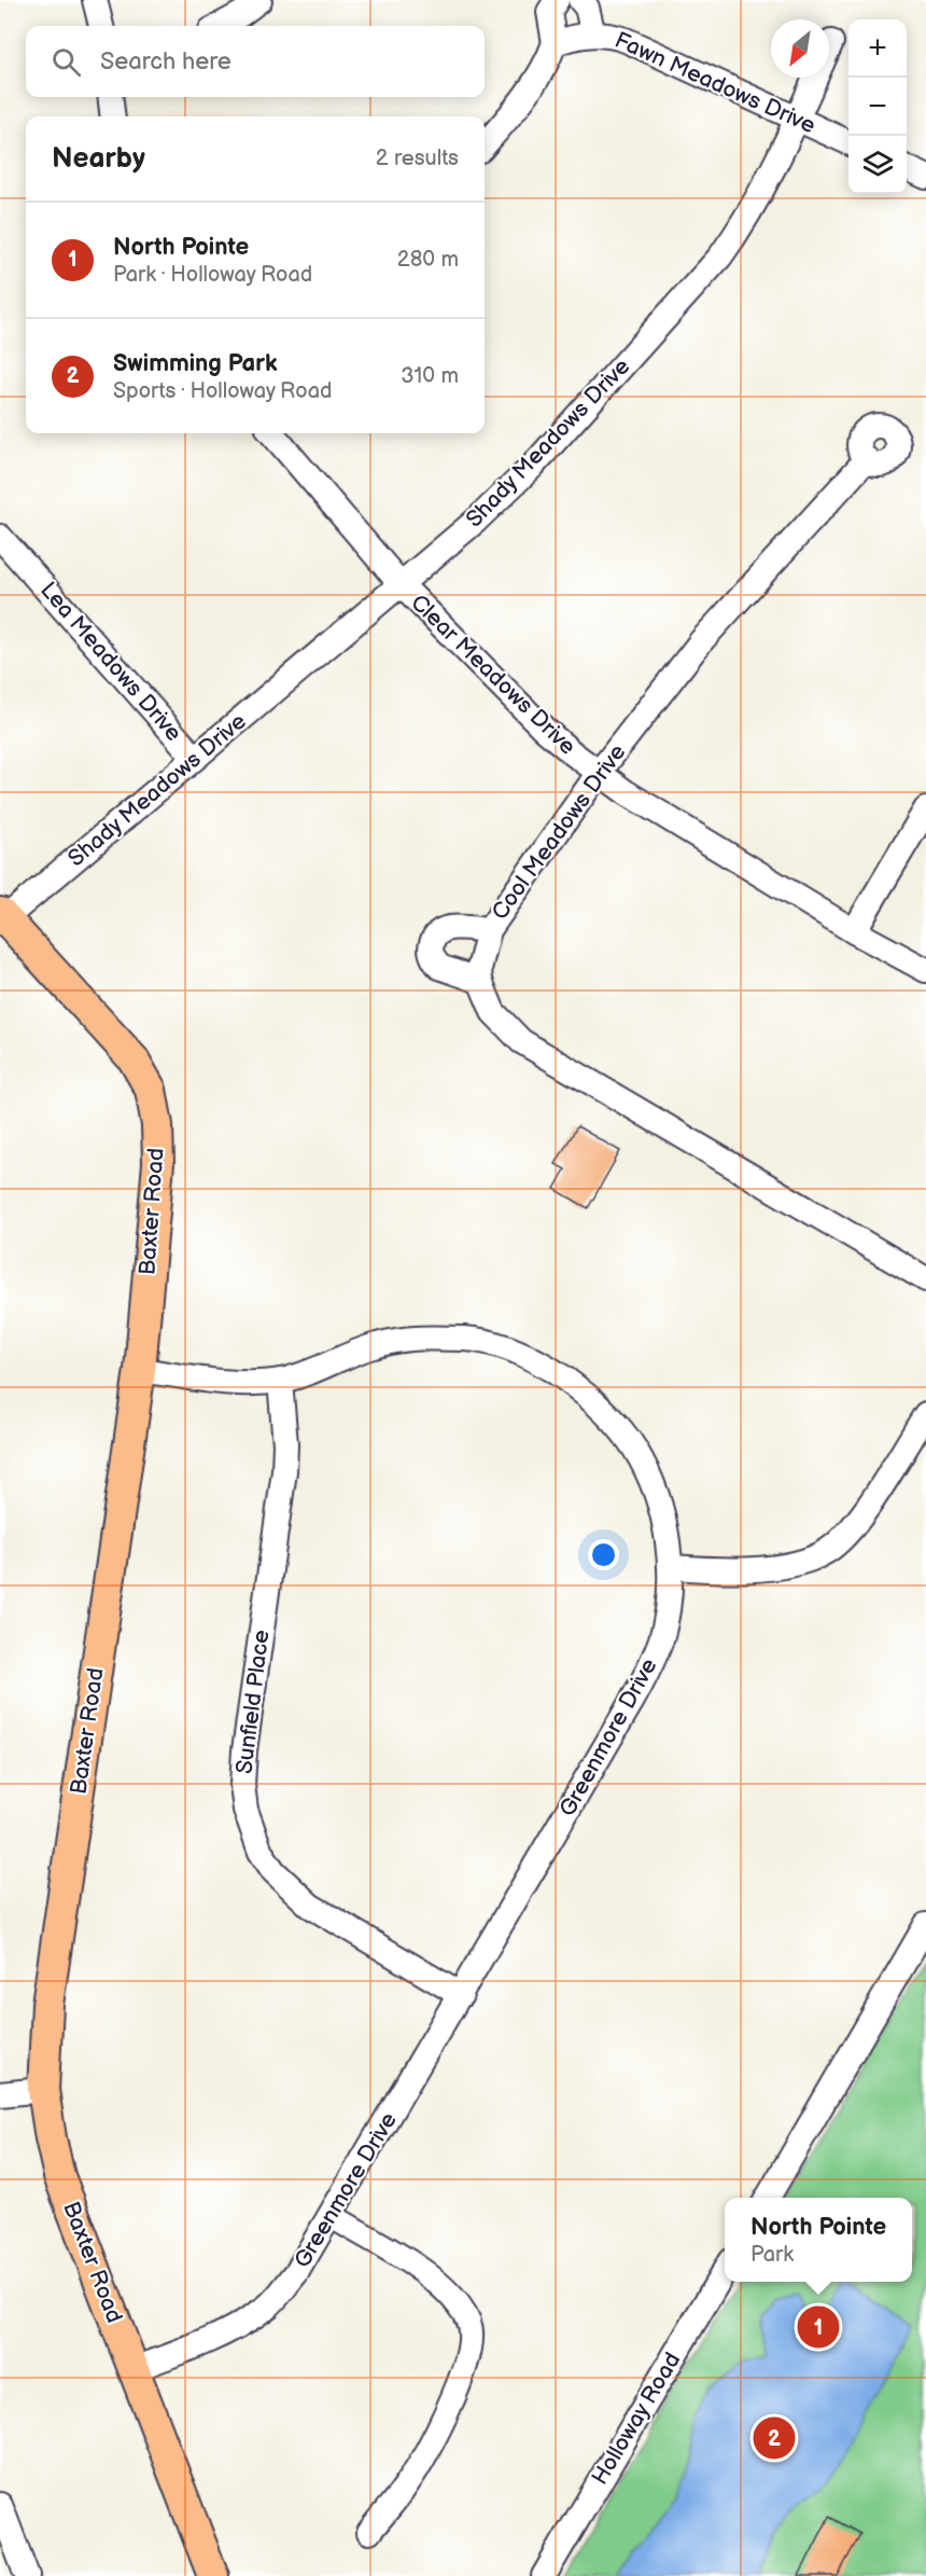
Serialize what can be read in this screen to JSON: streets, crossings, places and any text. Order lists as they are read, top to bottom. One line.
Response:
{"streets":{"main road":["Baxter Road"],"street":["Fawn Meadows Drive","Shady Meadows Drive","Lea Meadows Drive","Clear Meadows Drive","Cool Meadows Drive","Sunfield Place","Greenmore Drive","Holloway Road"]},"crossings":[["Fawn Meadows Drive","Shady Meadows Drive"],["Shady Meadows Drive","Lea Meadows Drive"],["Shady Meadows Drive","Clear Meadows Drive"],["Shady Meadows Drive","Baxter Road"],["Clear Meadows Drive","Cool Meadows Drive"],["Baxter Road","Greenmore Drive"],["Sunfield Place","Greenmore Drive"]],"north":"bottom left","page":{"map_buttons":["+","−"],"search":"Search here","heading":["Nearby","2 results"],"list":[{"mark":"1","name":"North Pointe","note":"Park · Holloway Road","value":"280 m"},{"mark":"2","name":"Swimming Park","note":"Sports · Holloway Road","value":"310 m"}],"popup":["North Pointe","Park"],"pins":["1","2"]}}
